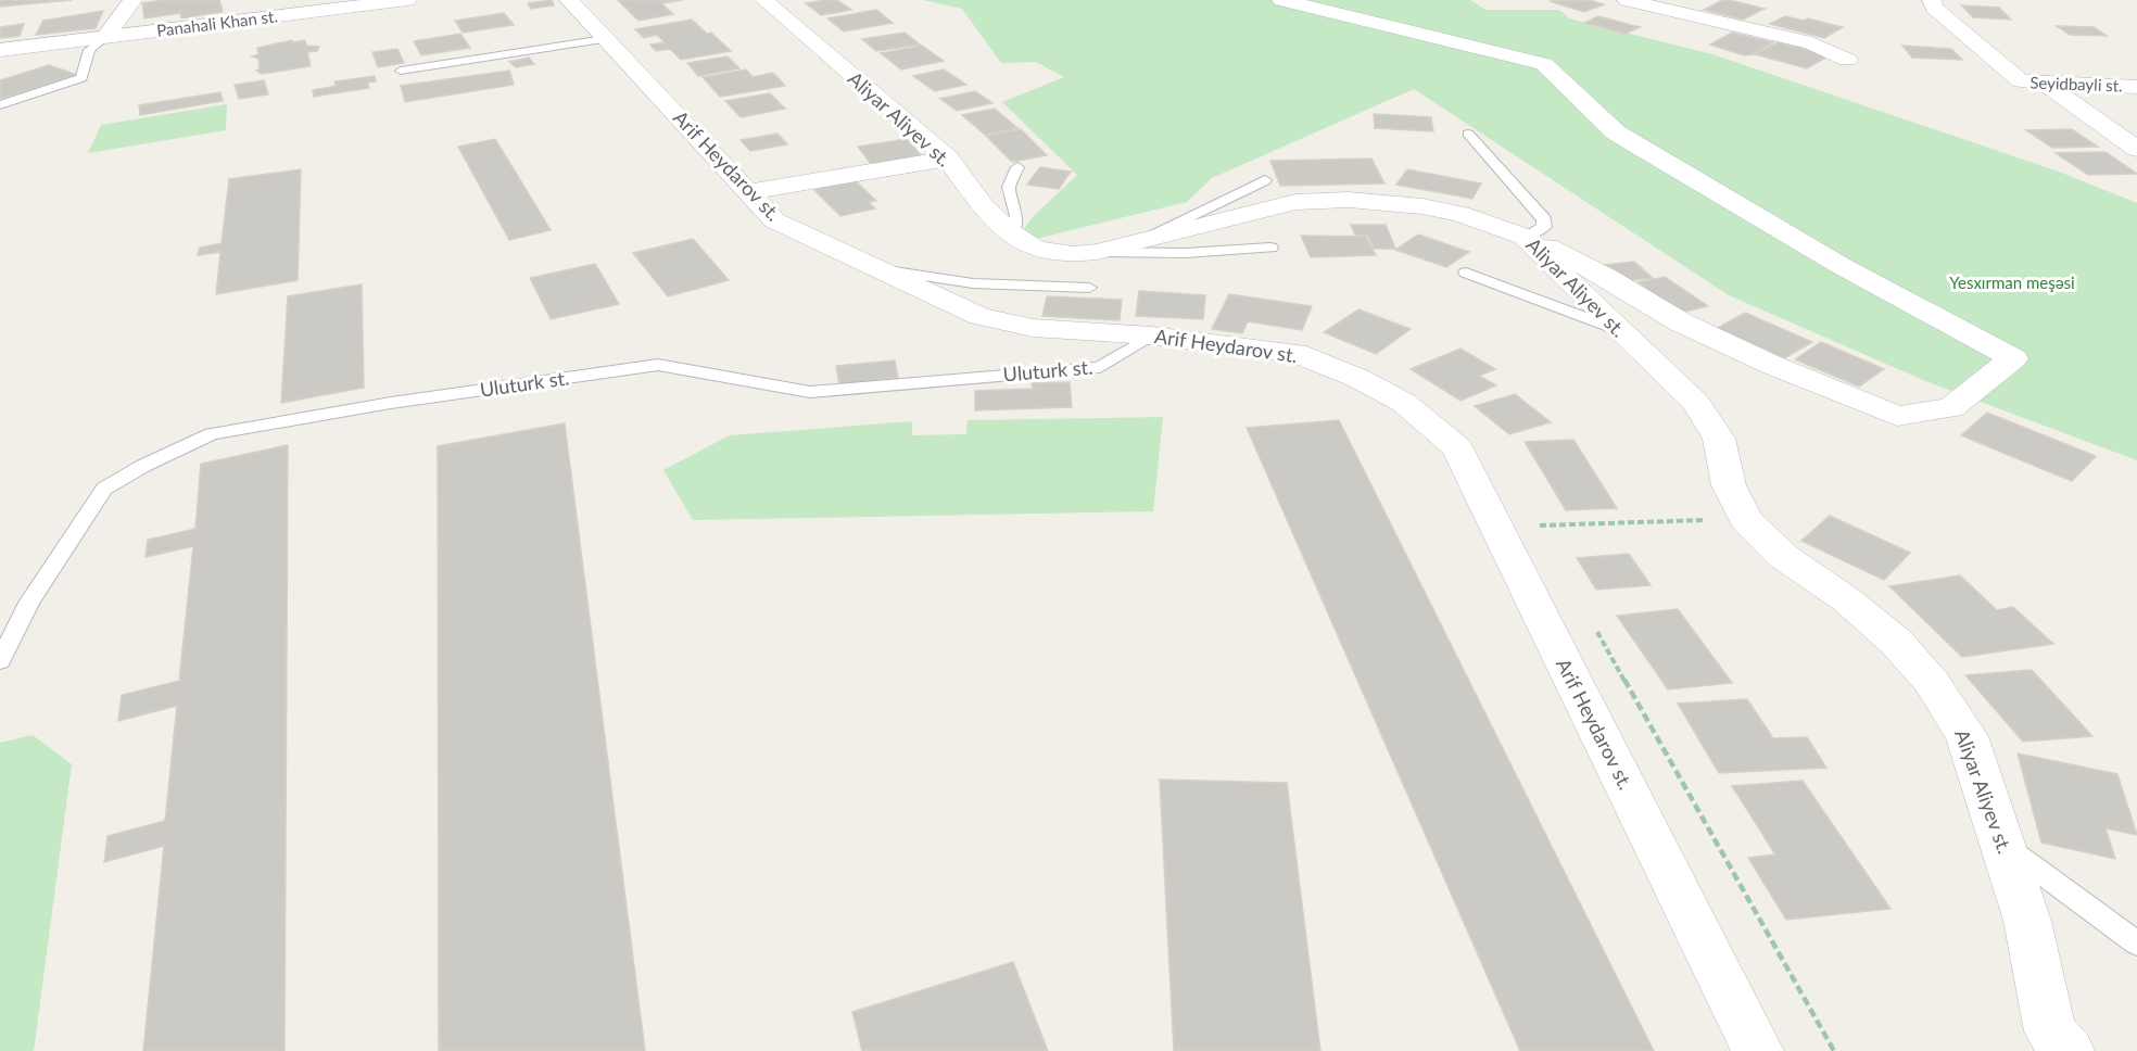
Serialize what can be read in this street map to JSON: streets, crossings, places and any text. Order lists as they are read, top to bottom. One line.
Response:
{"streets":{"street":["Panahali Khan st.","Seyidbayli st.","Aliyar Aliyev st.","Arif Heydarov st."],"lane":["Uluturk st."]},"crossings":[["Arif Heydarov st.","Uluturk st."]],"parks":["Yesxırman meşəsi"]}
